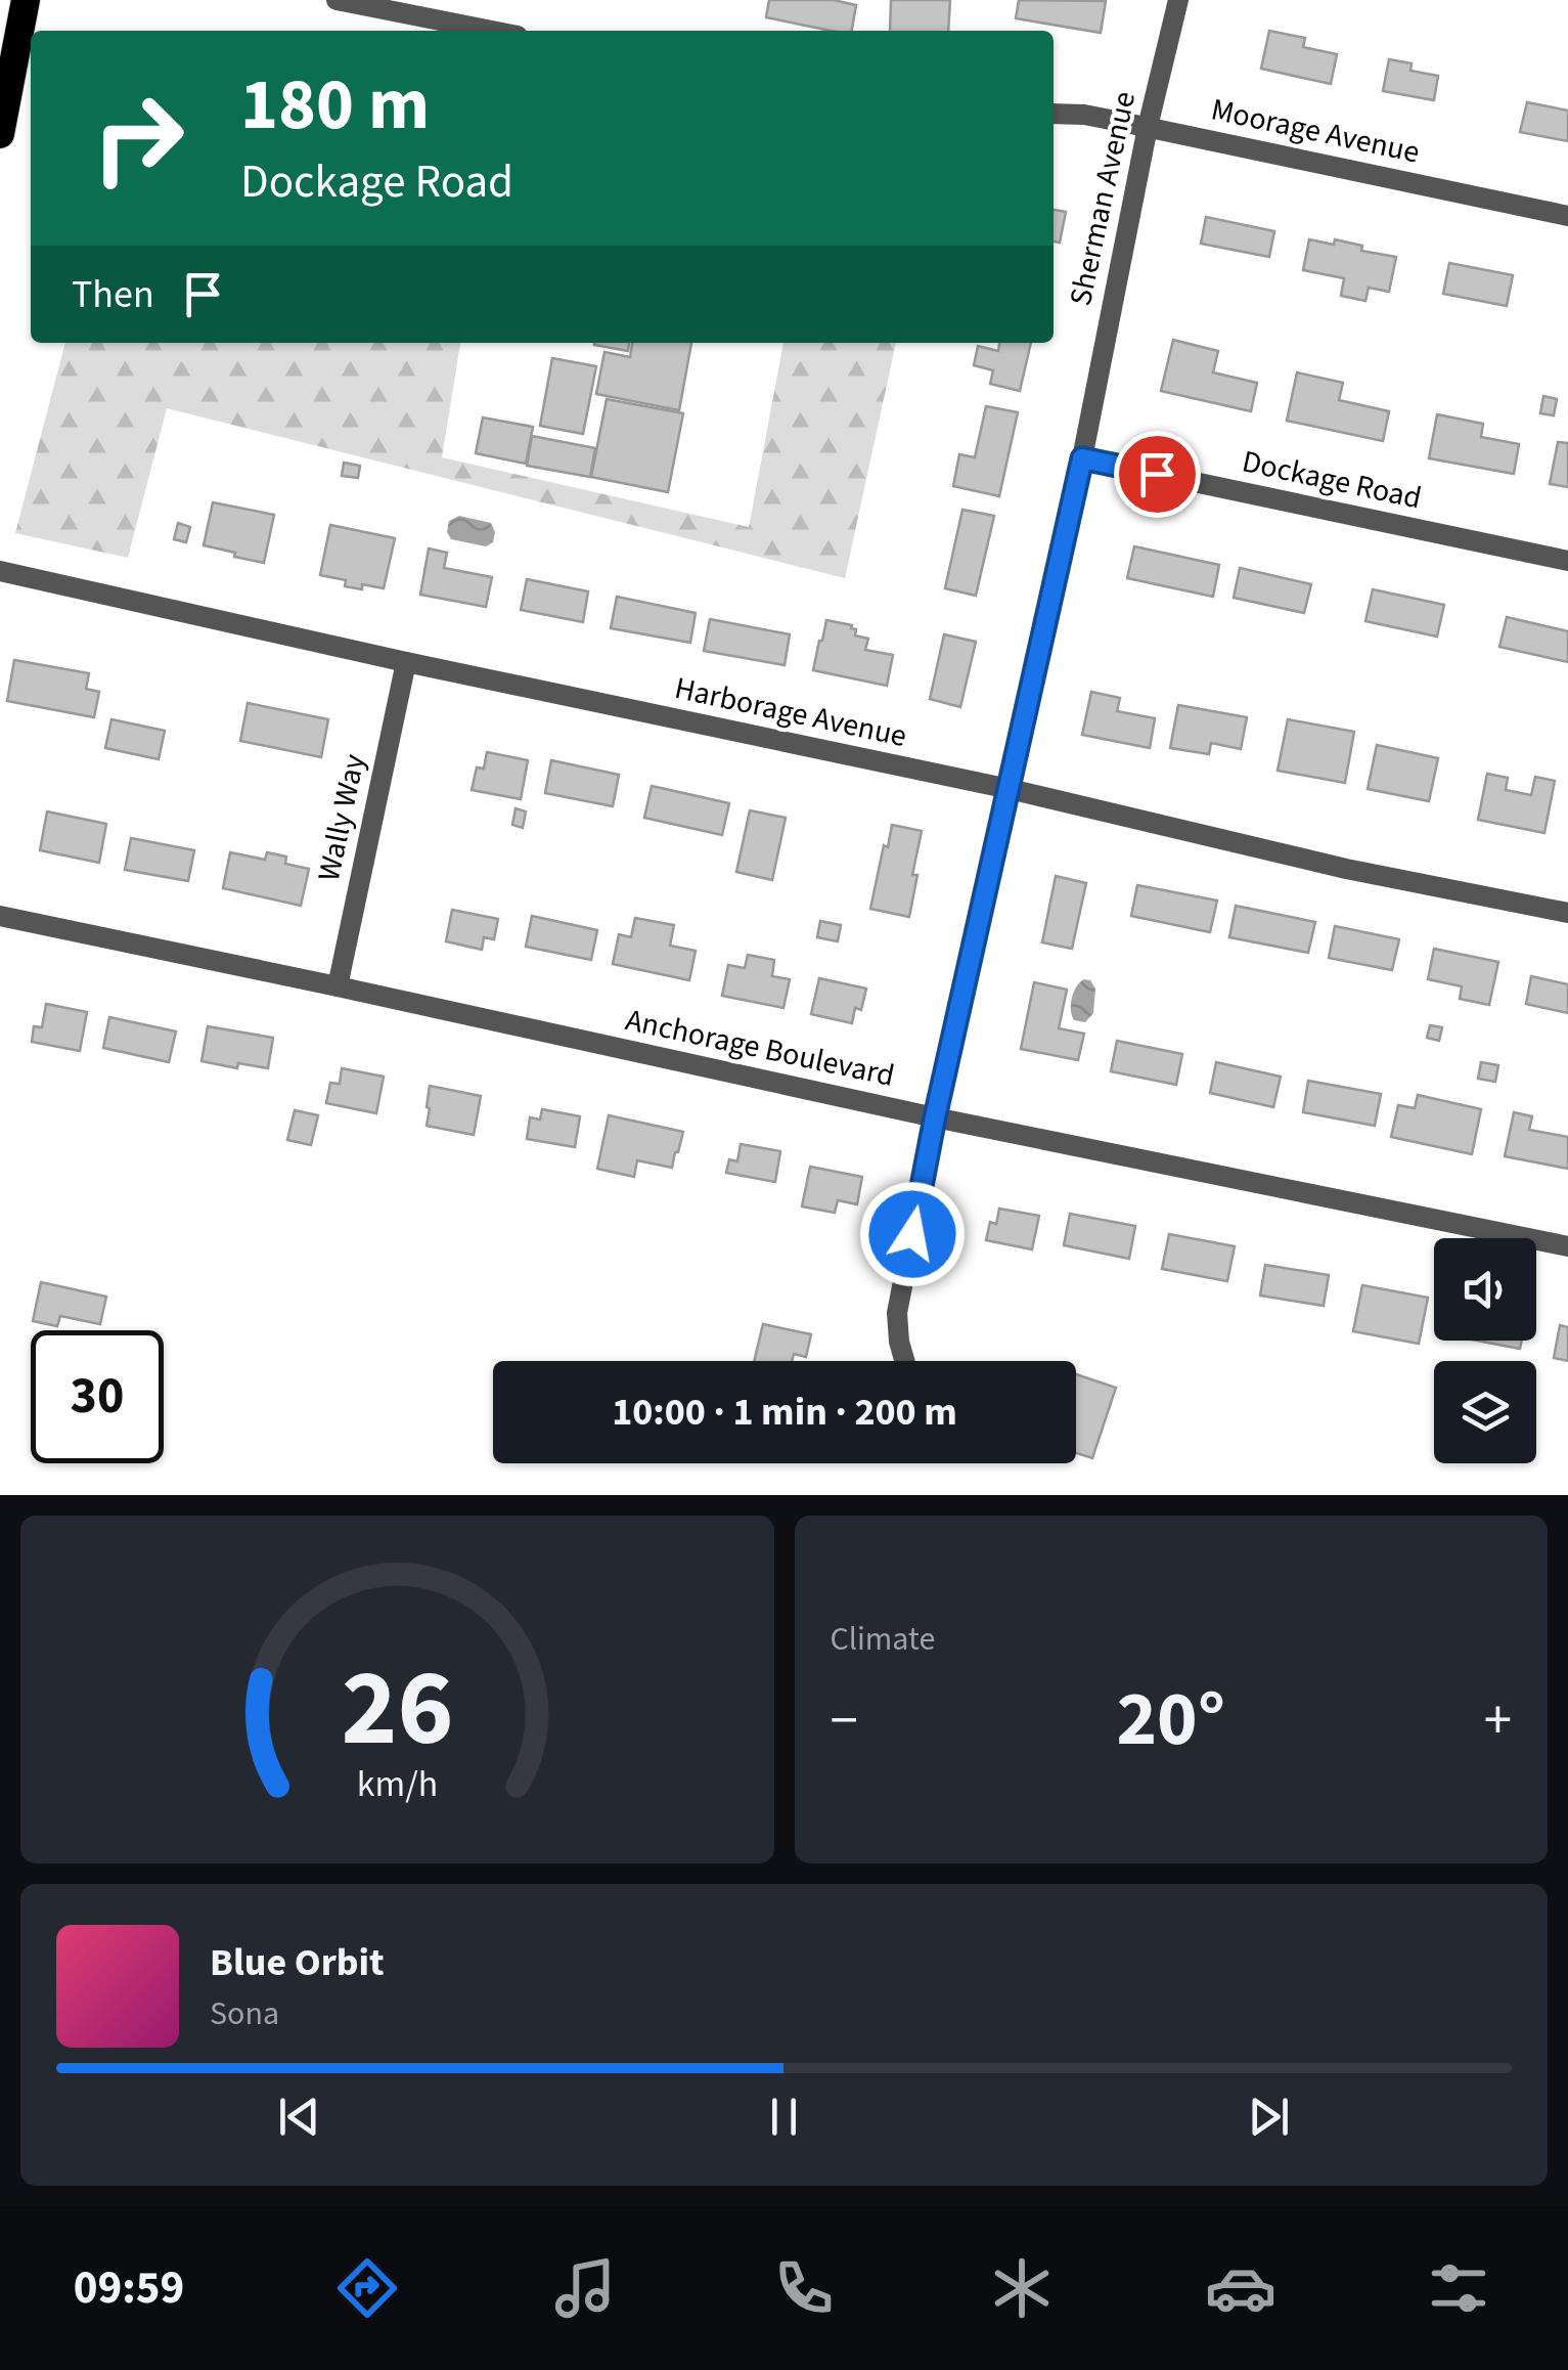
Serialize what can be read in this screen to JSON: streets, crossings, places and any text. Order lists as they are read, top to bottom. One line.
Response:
{"streets":{"street":["Moorage Avenue","Sherman Avenue","Dockage Road","Harborage Avenue","Wally Way","Anchorage Boulevard"]},"crossings":[["Moorage Avenue","Sherman Avenue"],["Sherman Avenue","Dockage Road"],["Sherman Avenue","Harborage Avenue"],["Sherman Avenue","Anchorage Boulevard"],["Harborage Avenue","Wally Way"],["Wally Way","Anchorage Boulevard"]],"page":{"turn":["180 m","Dockage Road"],"then":"Then","limit":"30","trip":"10:00 · 1 min · 200 m","tile":"Climate","heat":["−","20°","+"],"song":["Blue Orbit","Sona"],"tabs":"09:59","gauge":["26","km/h"]}}
